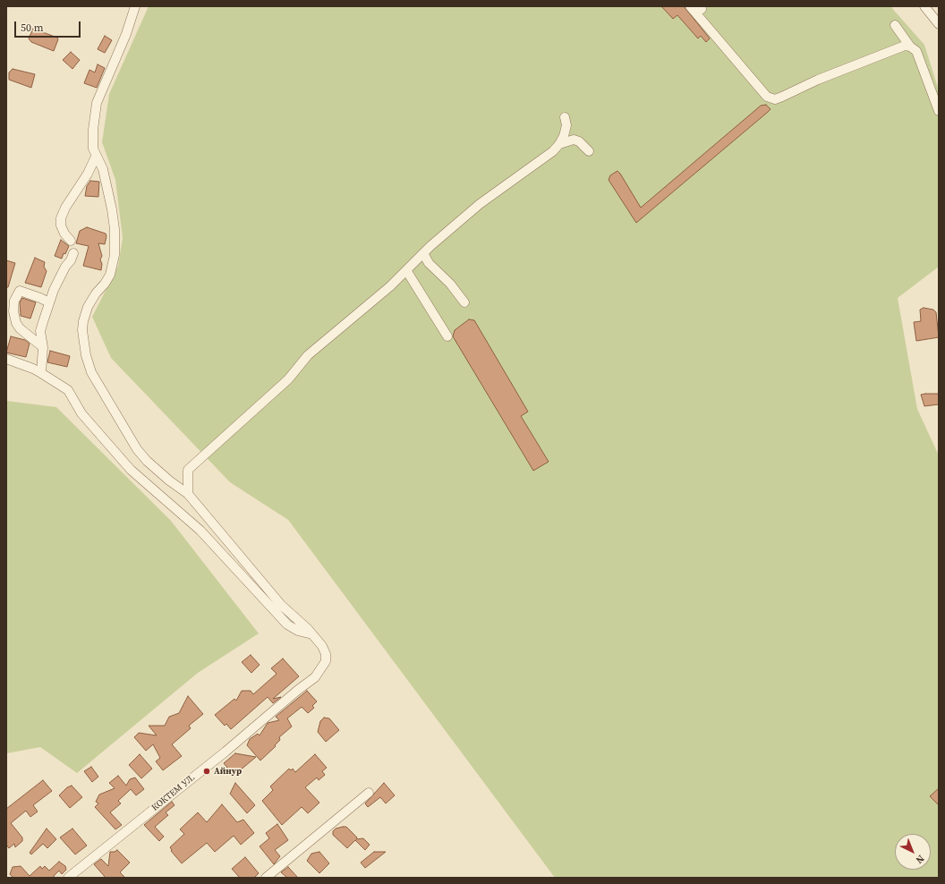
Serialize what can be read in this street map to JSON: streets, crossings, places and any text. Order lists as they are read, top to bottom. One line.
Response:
{"streets":{"street":["КОКТЕМ УЛ."]},"places":["Айнур"],"scale_bar":"50 m","north":"bottom right"}
